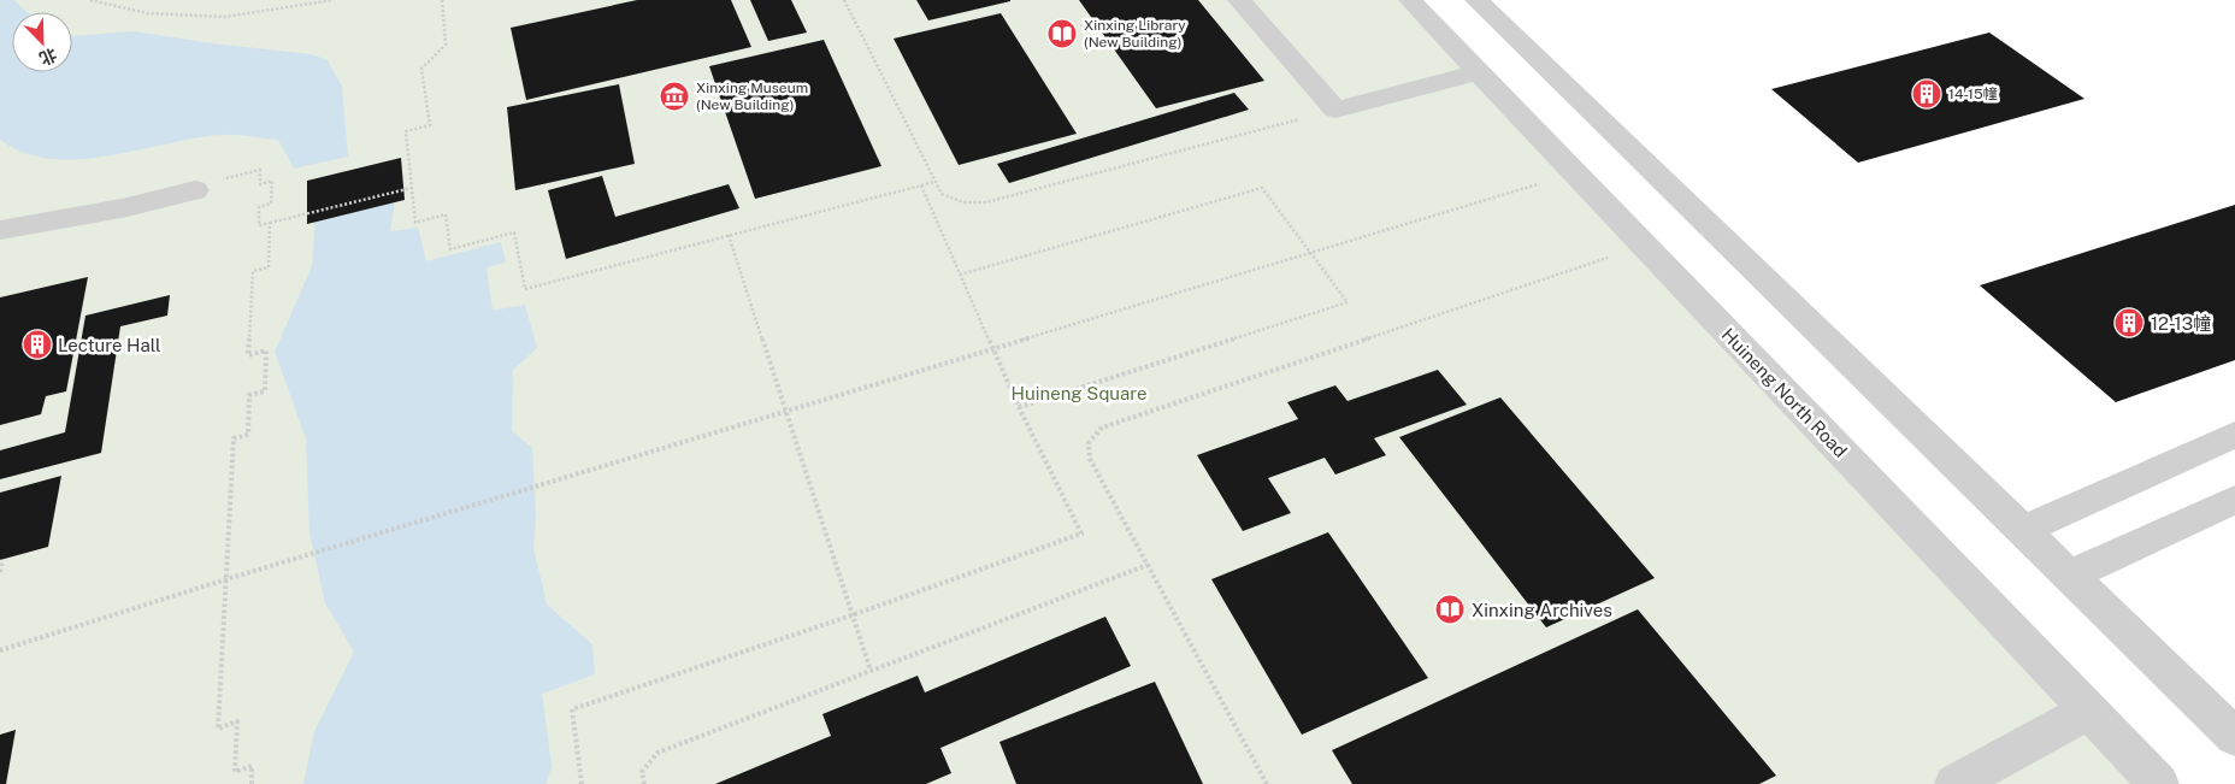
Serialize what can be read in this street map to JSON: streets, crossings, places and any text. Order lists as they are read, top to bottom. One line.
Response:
{"streets":{"street":["Huineng North Road"]},"parks":["Huineng Square"],"places":{"library":["Xinxing Library (New Building)","Xinxing Archives"],"building":["14-15幢","12-13幢","Lecture Hall"],"museum":["Xinxing Museum (New Building)"]},"north":"bottom right"}
